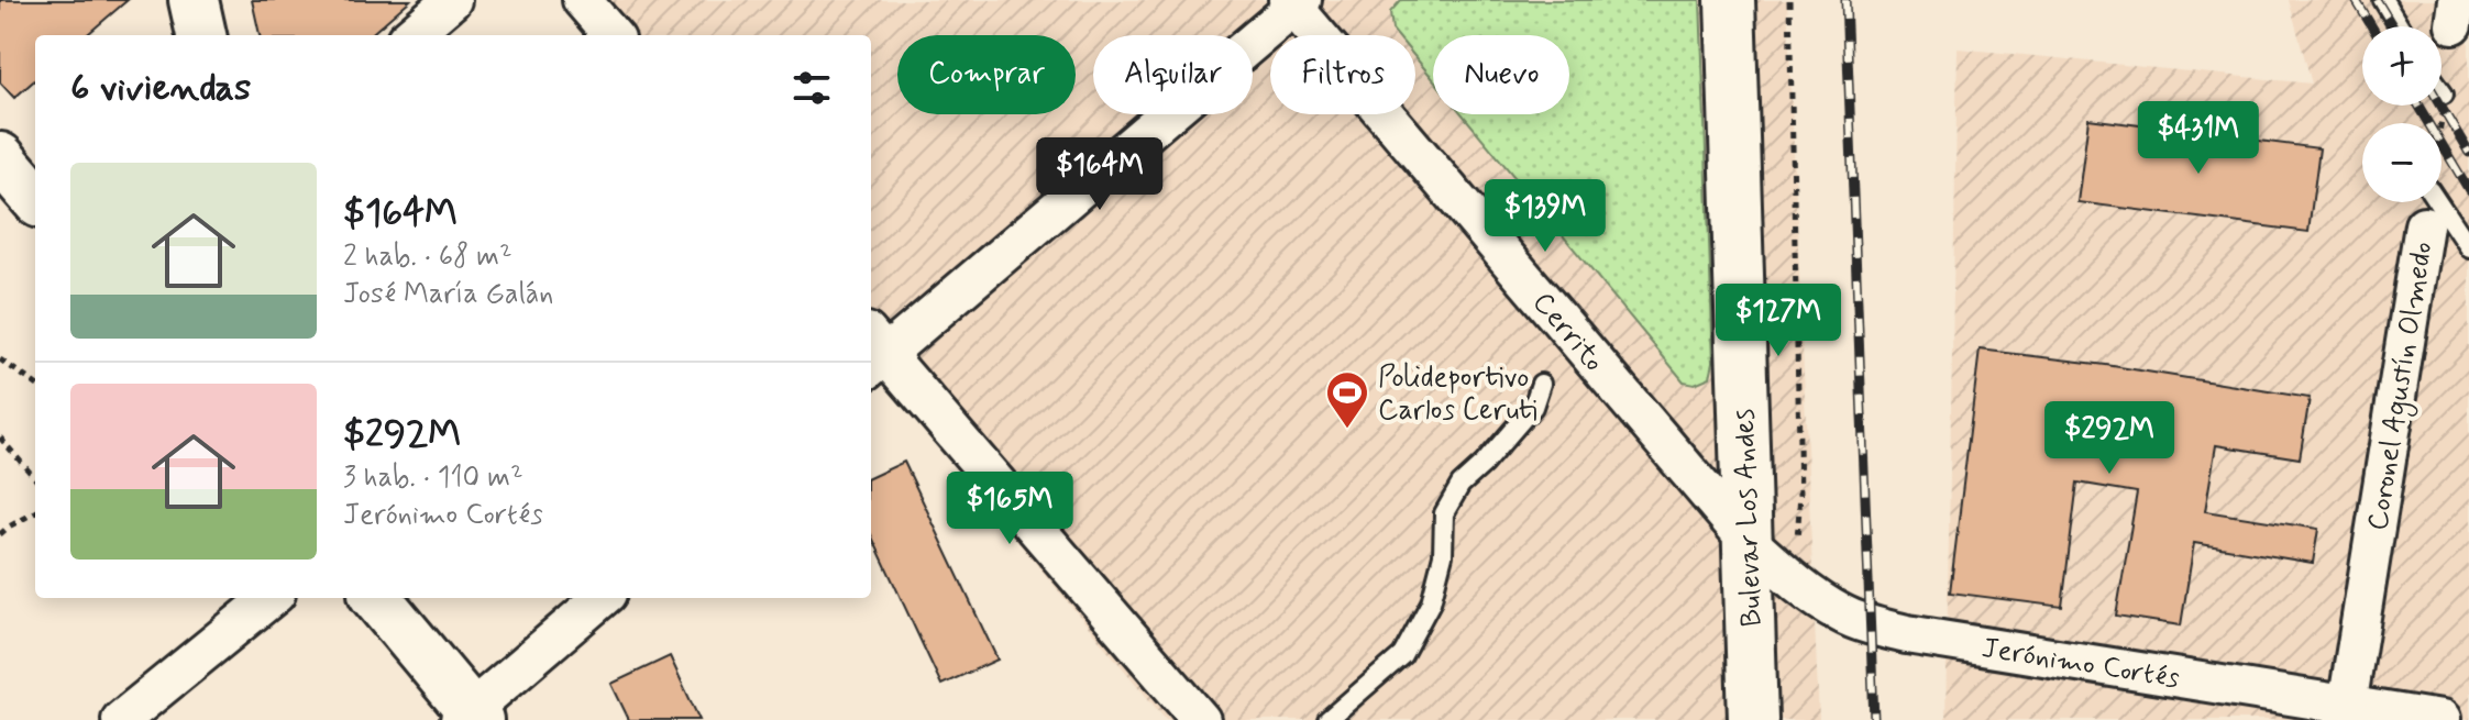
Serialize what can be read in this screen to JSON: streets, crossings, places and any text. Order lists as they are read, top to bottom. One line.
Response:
{"streets":{"main road":["Bulevar Los Andes"],"street":["Cerrito","Coronel Agustín Olmedo","Jerónimo Cortés"]},"crossings":[["Cerrito","Bulevar Los Andes"],["Cerrito","Jerónimo Cortés"],["Coronel Agustín Olmedo","Jerónimo Cortés"],["Bulevar Los Andes","Jerónimo Cortés"]],"places":{"sports":["Polideportivo Carlos Ceruti"]},"page":{"map_buttons":["+","−"],"chip":["Comprar","Alquilar","Filtros","Nuevo"],"heading":"6 viviendas","price":["$431M","$164M","$139M","$127M","$292M","$165M"],"list":[{"name":"$164M","note":"2 hab. · 68 m² · José María Galán"},{"name":"$292M","note":"3 hab. · 110 m² · Jerónimo Cortés"}]}}
